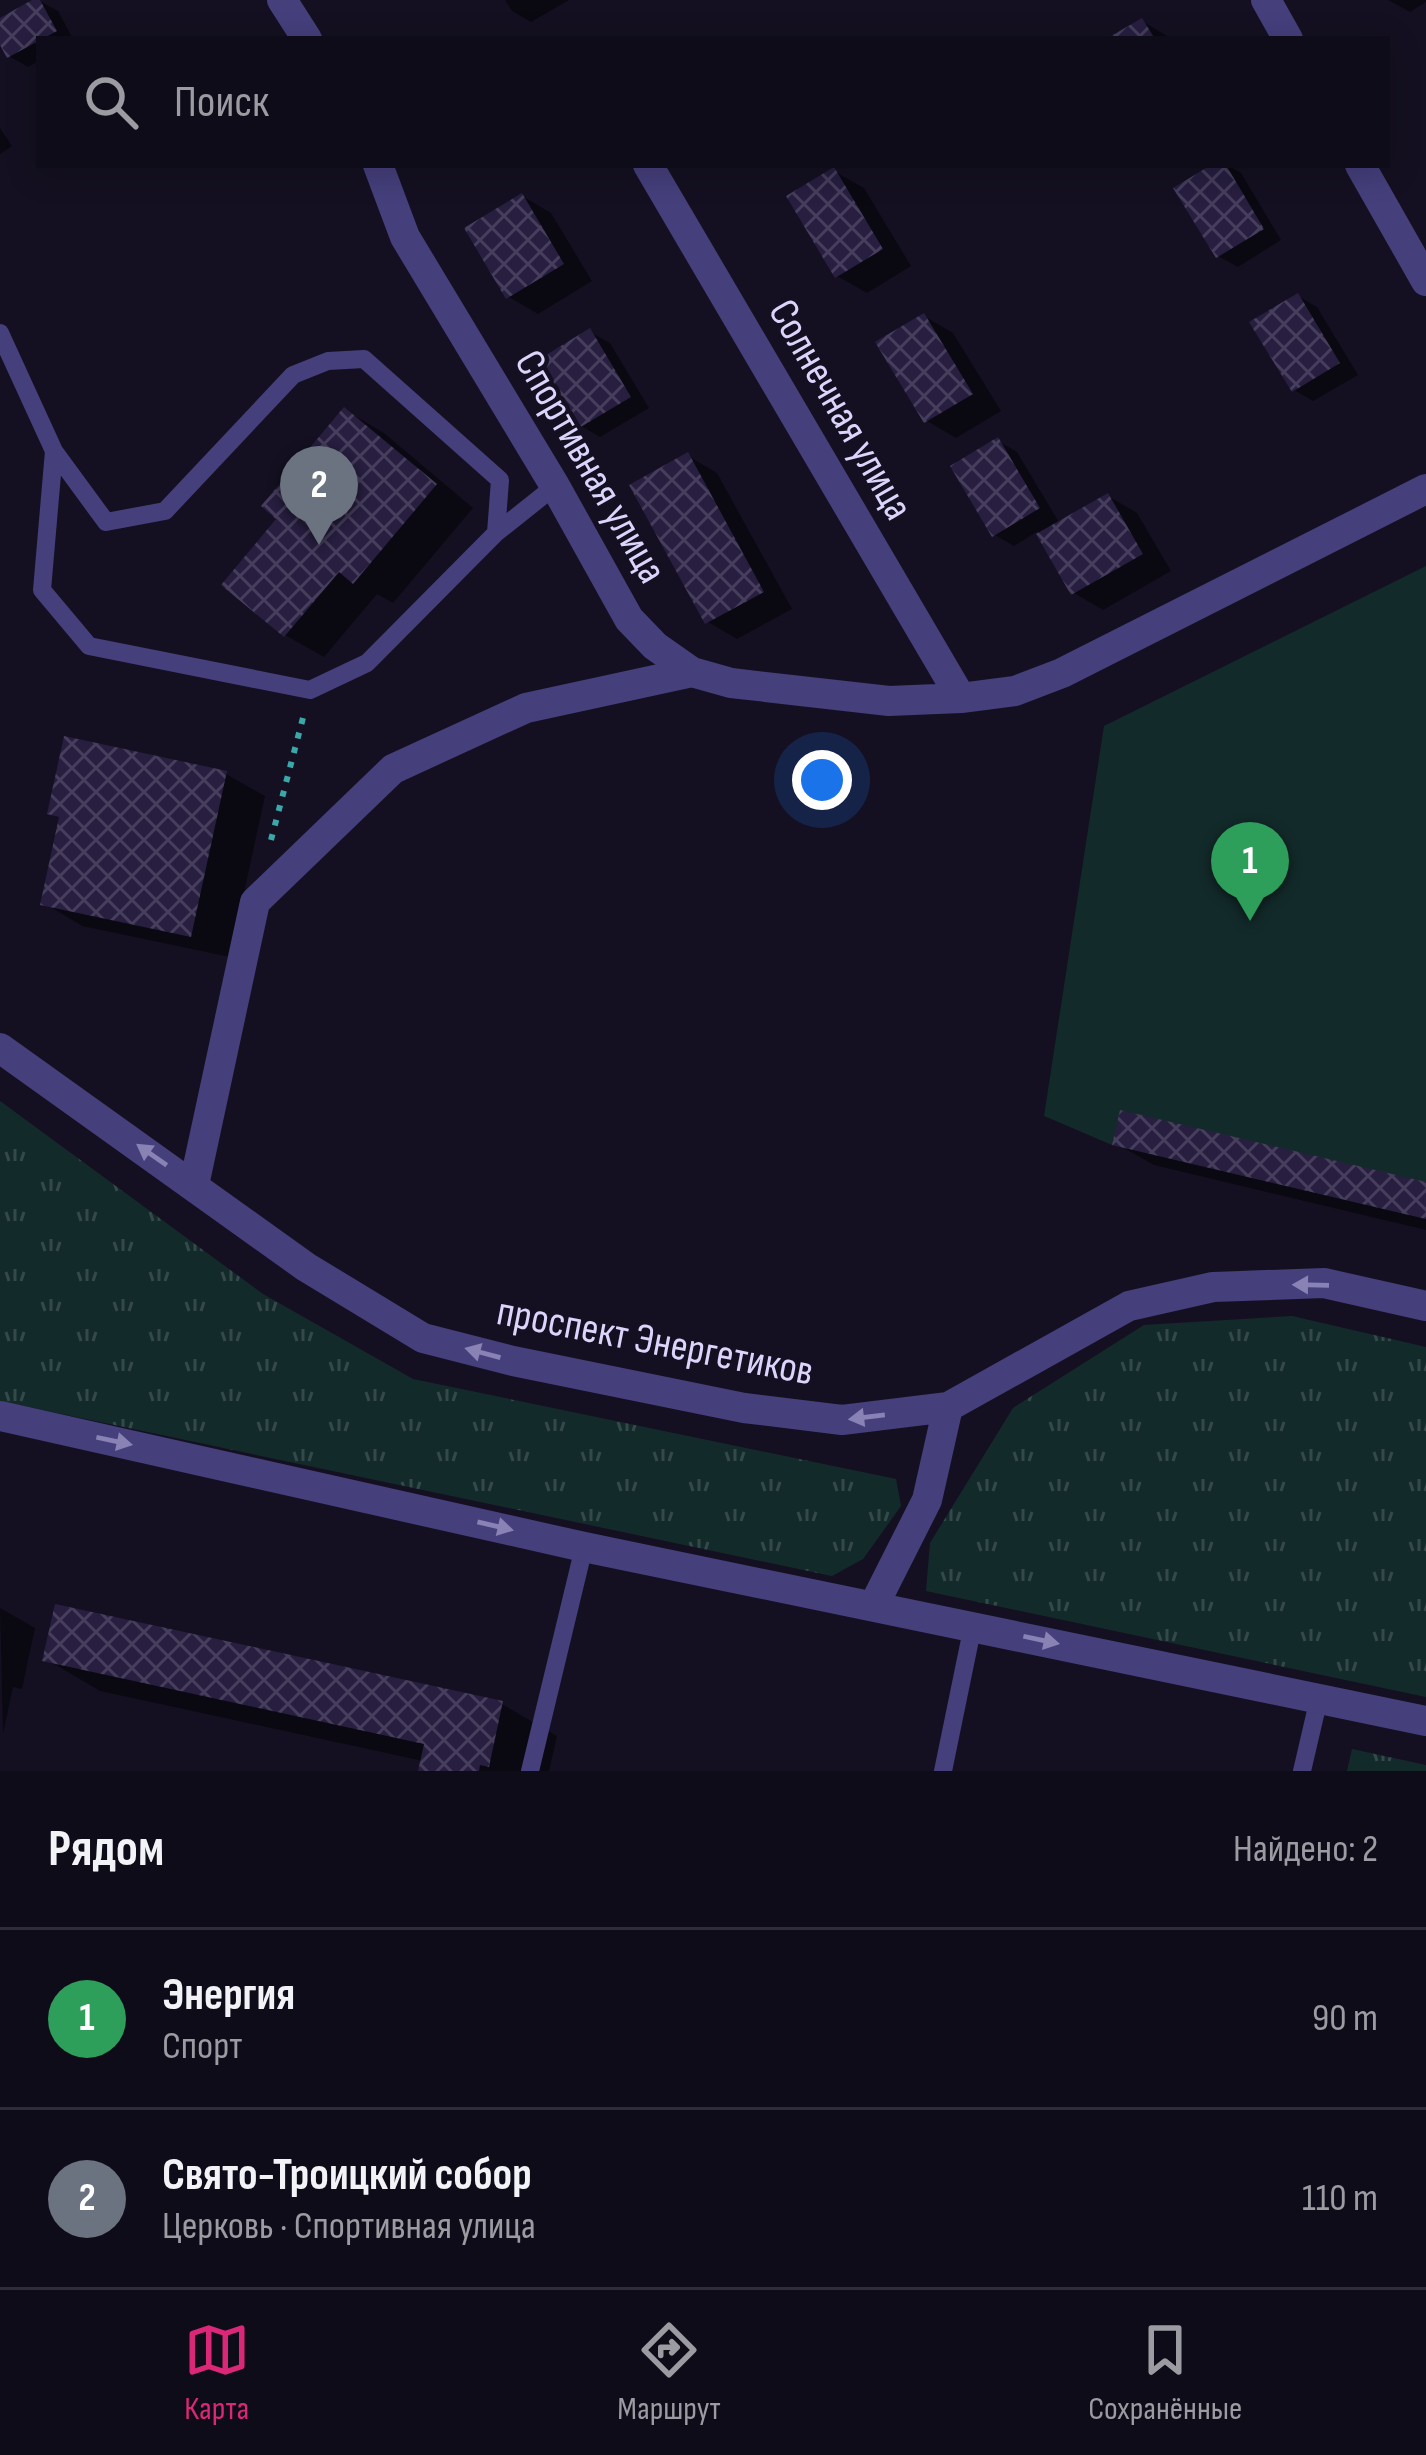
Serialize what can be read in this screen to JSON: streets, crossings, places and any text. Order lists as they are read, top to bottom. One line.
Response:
{"streets":{"street":["Солнечная улица","Спортивная улица","проспект Энергетиков"]},"crossings":[["Солнечная улица","Спортивная улица"]],"page":{"search":"Поиск","pins":["2","1"],"heading":["Рядом","Найдено: 2"],"list":[{"mark":"1","name":"Энергия","note":"Спорт","value":"90 m"},{"mark":"2","name":"Свято-Троицкий собор","note":"Церковь · Спортивная улица","value":"110 m"}],"nav":["Карта","Маршрут","Сохранённые"]}}
